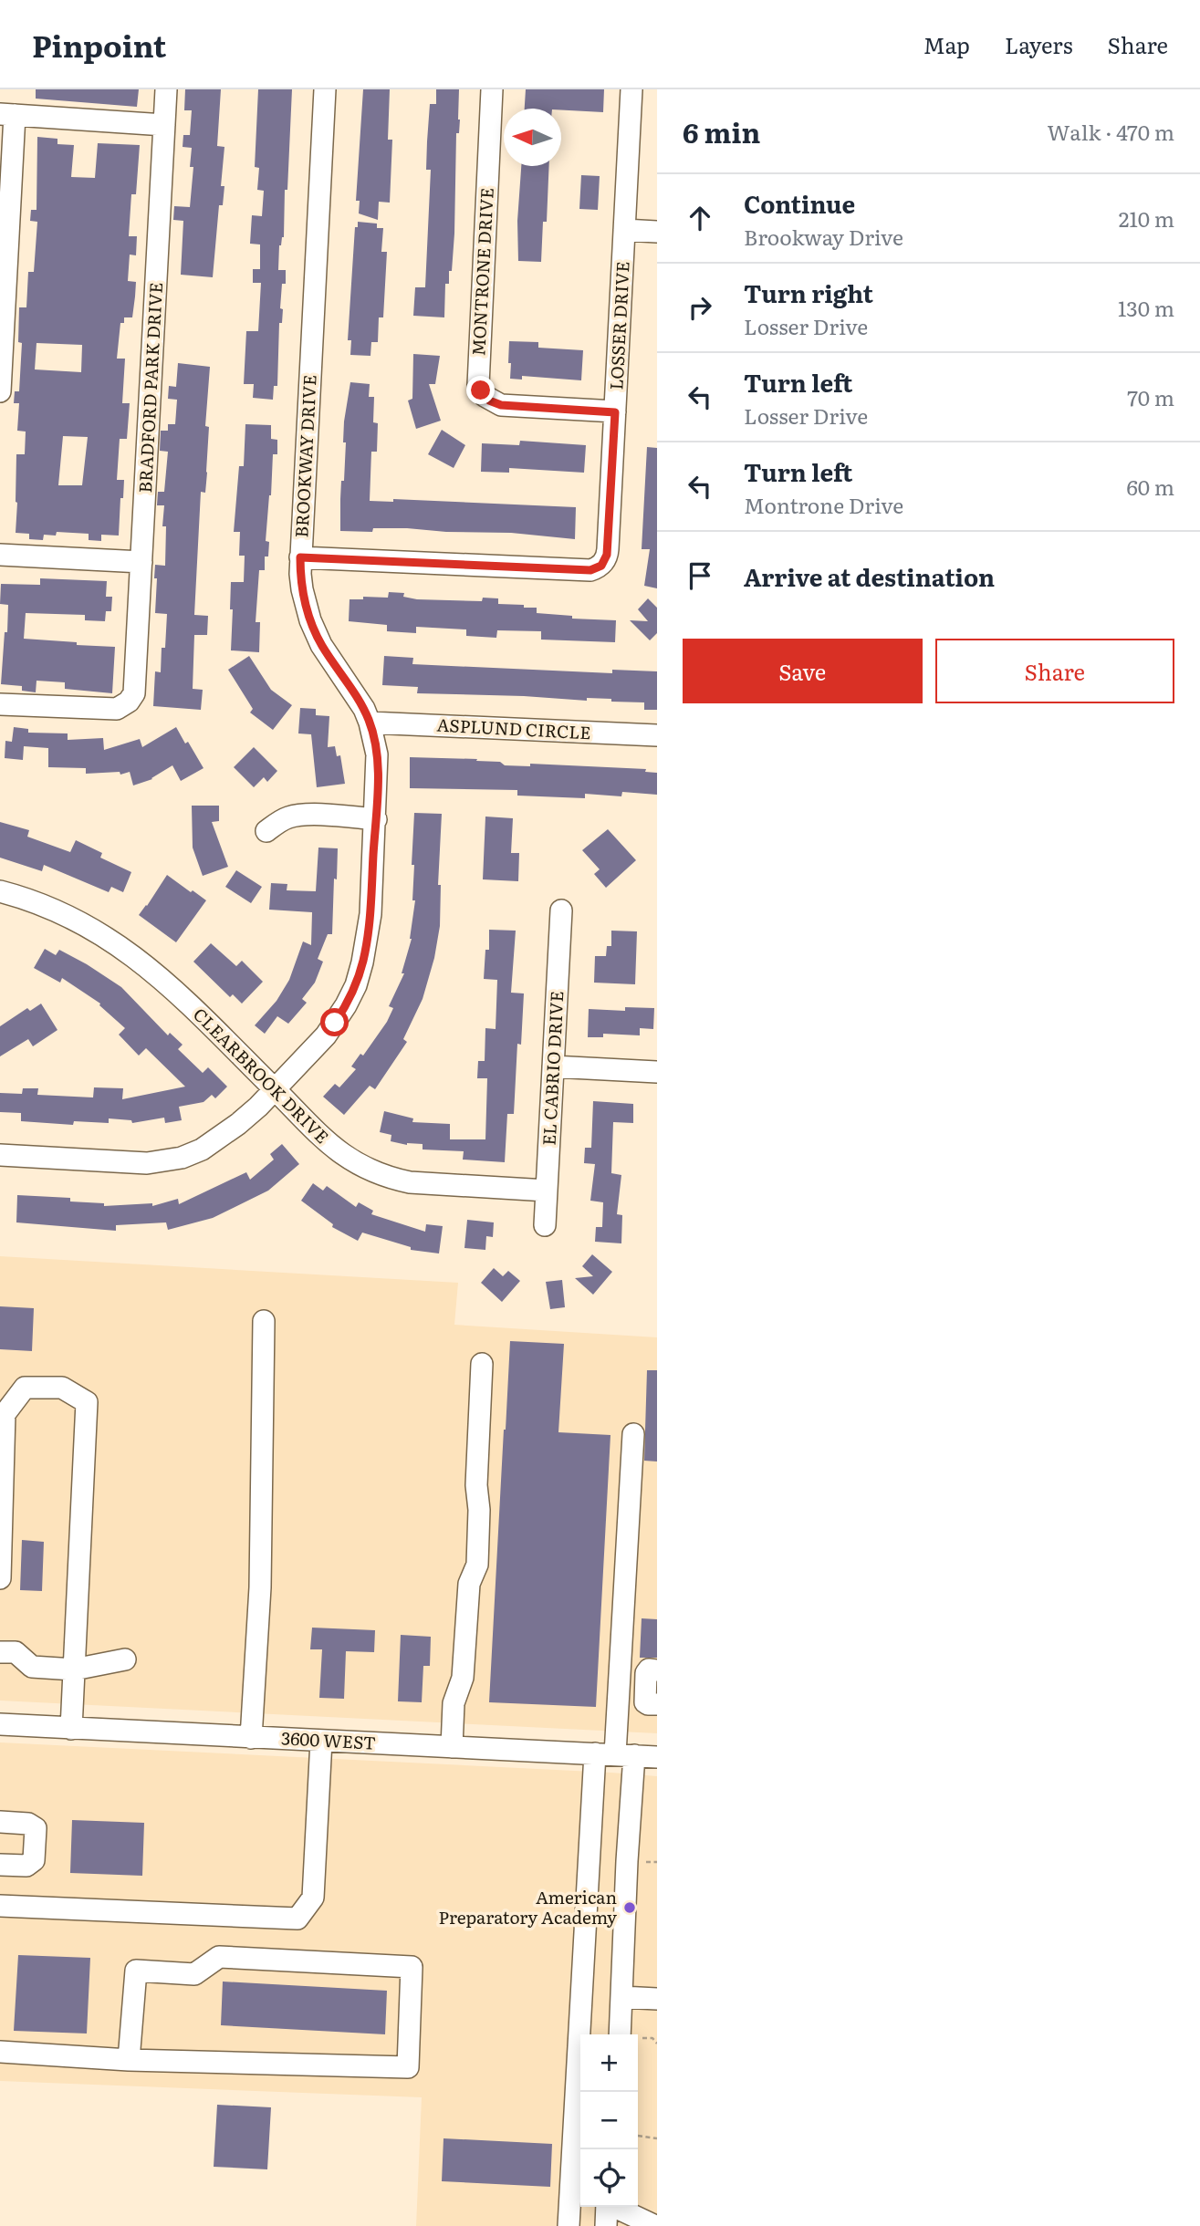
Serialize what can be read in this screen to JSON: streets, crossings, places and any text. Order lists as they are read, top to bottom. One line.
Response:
{"streets":{"street":["MONTRONE DRIVE","LOSSER DRIVE","BRADFORD PARK DRIVE","BROOKWAY DRIVE","ASPLUND CIRCLE","EL CABRIO DRIVE","CLEARBROOK DRIVE","3600 WEST"]},"crossings":[["MONTRONE DRIVE","LOSSER DRIVE"],["LOSSER DRIVE","BROOKWAY DRIVE"],["BROOKWAY DRIVE","ASPLUND CIRCLE"],["BROOKWAY DRIVE","CLEARBROOK DRIVE"],["EL CABRIO DRIVE","CLEARBROOK DRIVE"]],"places":["American Preparatory Academy"],"north":"left","page":{"header":"Pinpoint","nav":["Map","Layers","Share"],"heading":["6 min","Walk · 470 m"],"list":[["Continue","Brookway Drive","210 m"],["Turn right","Losser Drive","130 m"],["Turn left","Losser Drive","70 m"],["Turn left","Montrone Drive","60 m"],"Arrive at destination"],"buttons":["Save","Share"],"map_buttons":["+","−"]}}
